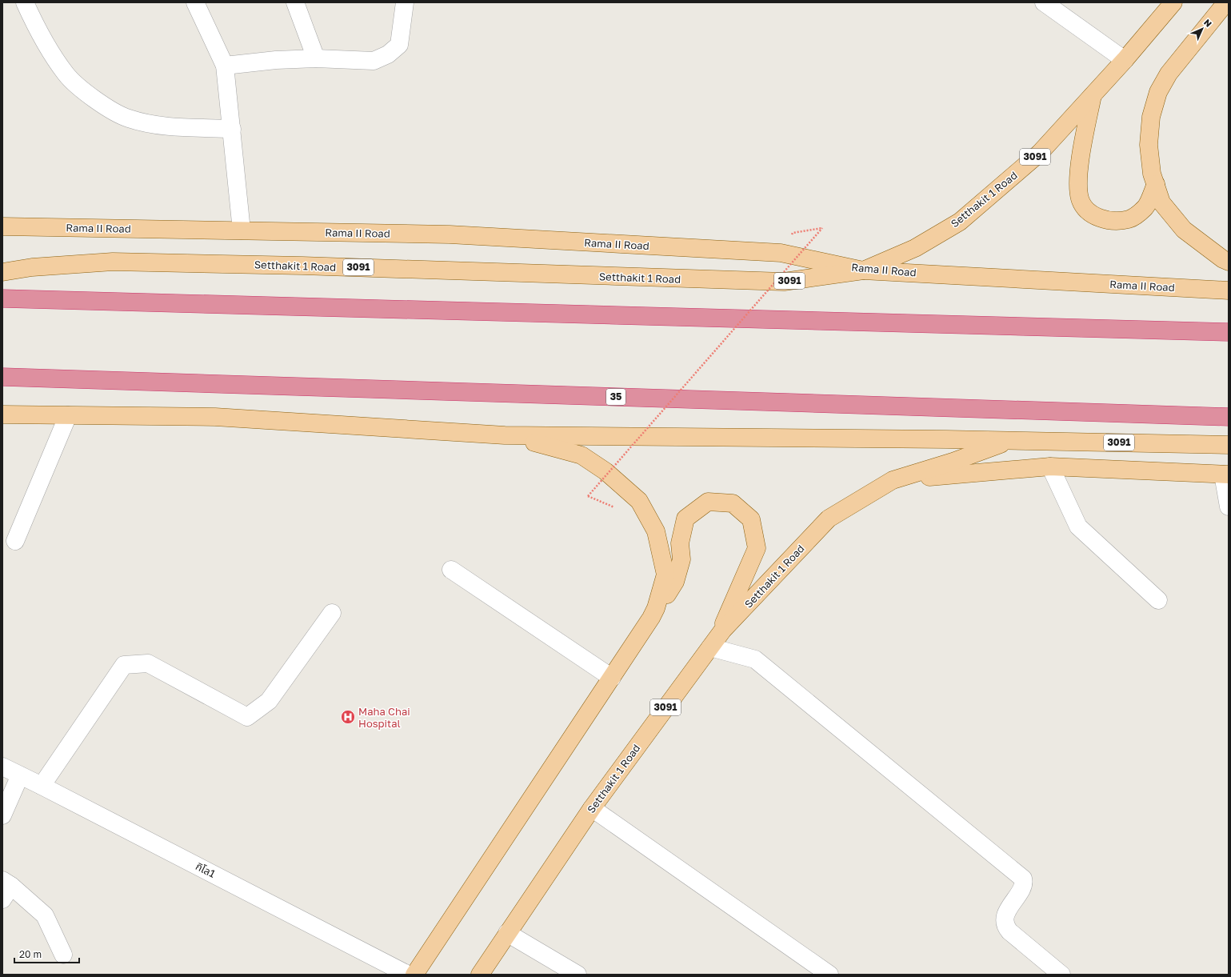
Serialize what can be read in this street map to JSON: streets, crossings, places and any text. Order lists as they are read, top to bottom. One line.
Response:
{"streets":{"highway":["35"],"main road":["3091","Setthakit 1 Road","Rama II Road"],"street":["กิโล1"]},"crossings":[["Setthakit 1 Road","Rama II Road"]],"places":{"hospital":["Maha Chai Hospital"]},"scale_bar":"20 m","north":"top right"}
